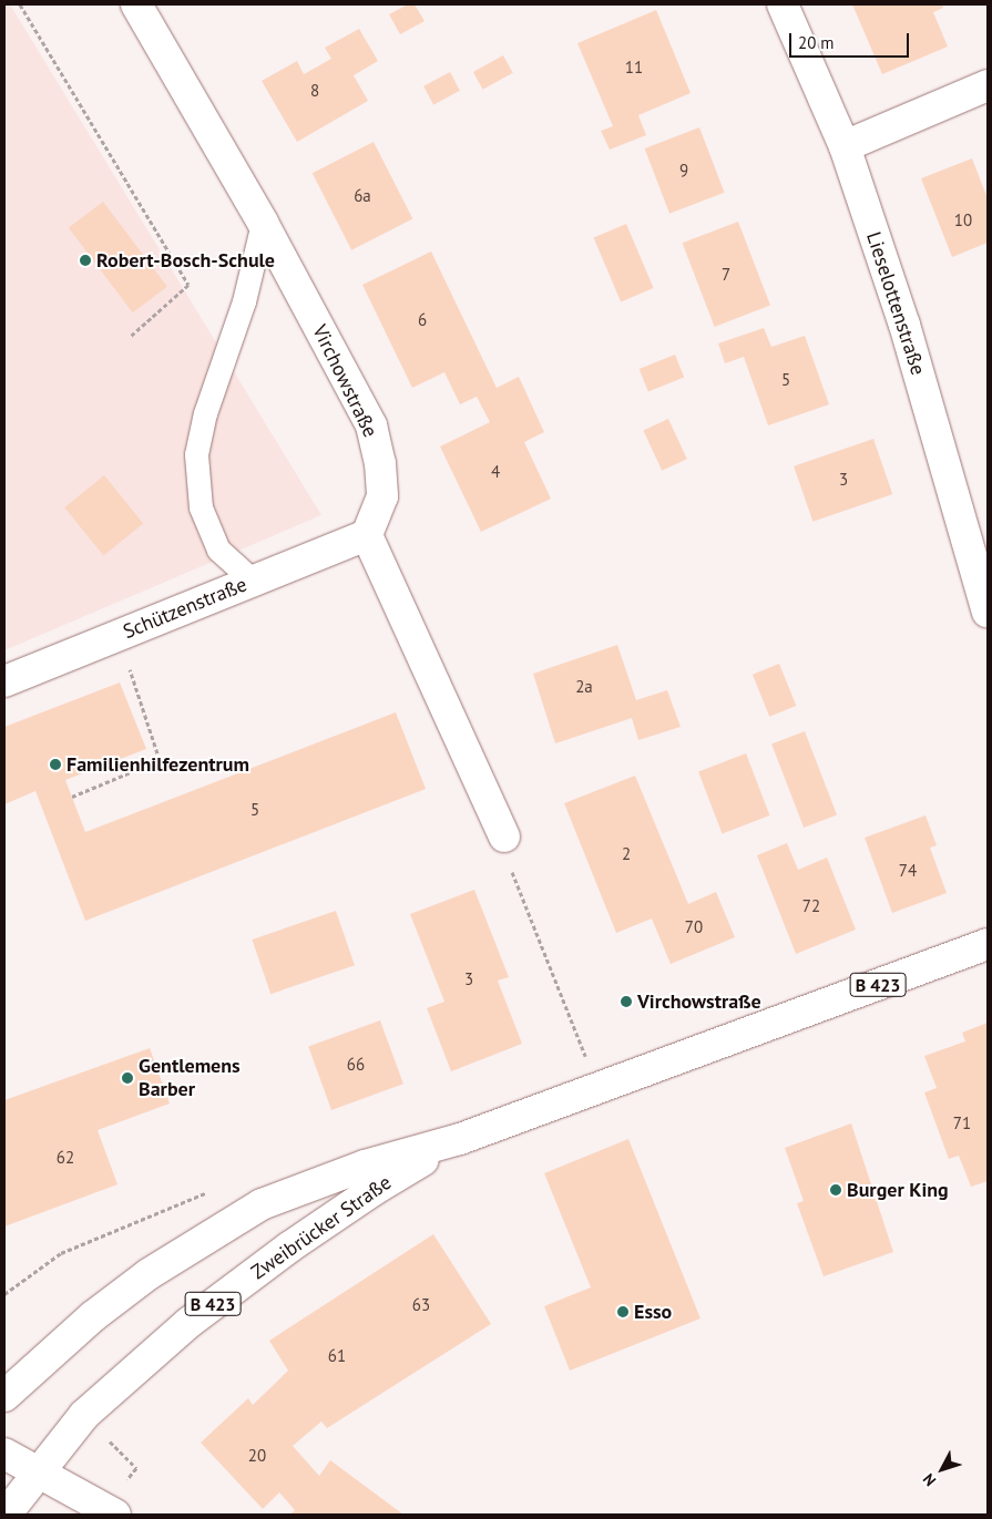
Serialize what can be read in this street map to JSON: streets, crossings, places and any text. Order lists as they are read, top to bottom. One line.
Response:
{"streets":{"street":["Lieselottenstraße","Virchowstraße","Schützenstraße","B 423","Zweibrücker Straße"]},"crossings":[["Virchowstraße","Schützenstraße"]],"places":["Robert-Bosch-Schule","Familienhilfezentrum","Virchowstraße","Gentlemens Barber","Burger King","Esso"],"house_numbers":["11","8","9","6a","10","7","6","5","4","3","2a","5","2","74","72","70","3","66","71","62","63","61","20"],"scale_bar":"20 m","north":"bottom left"}
